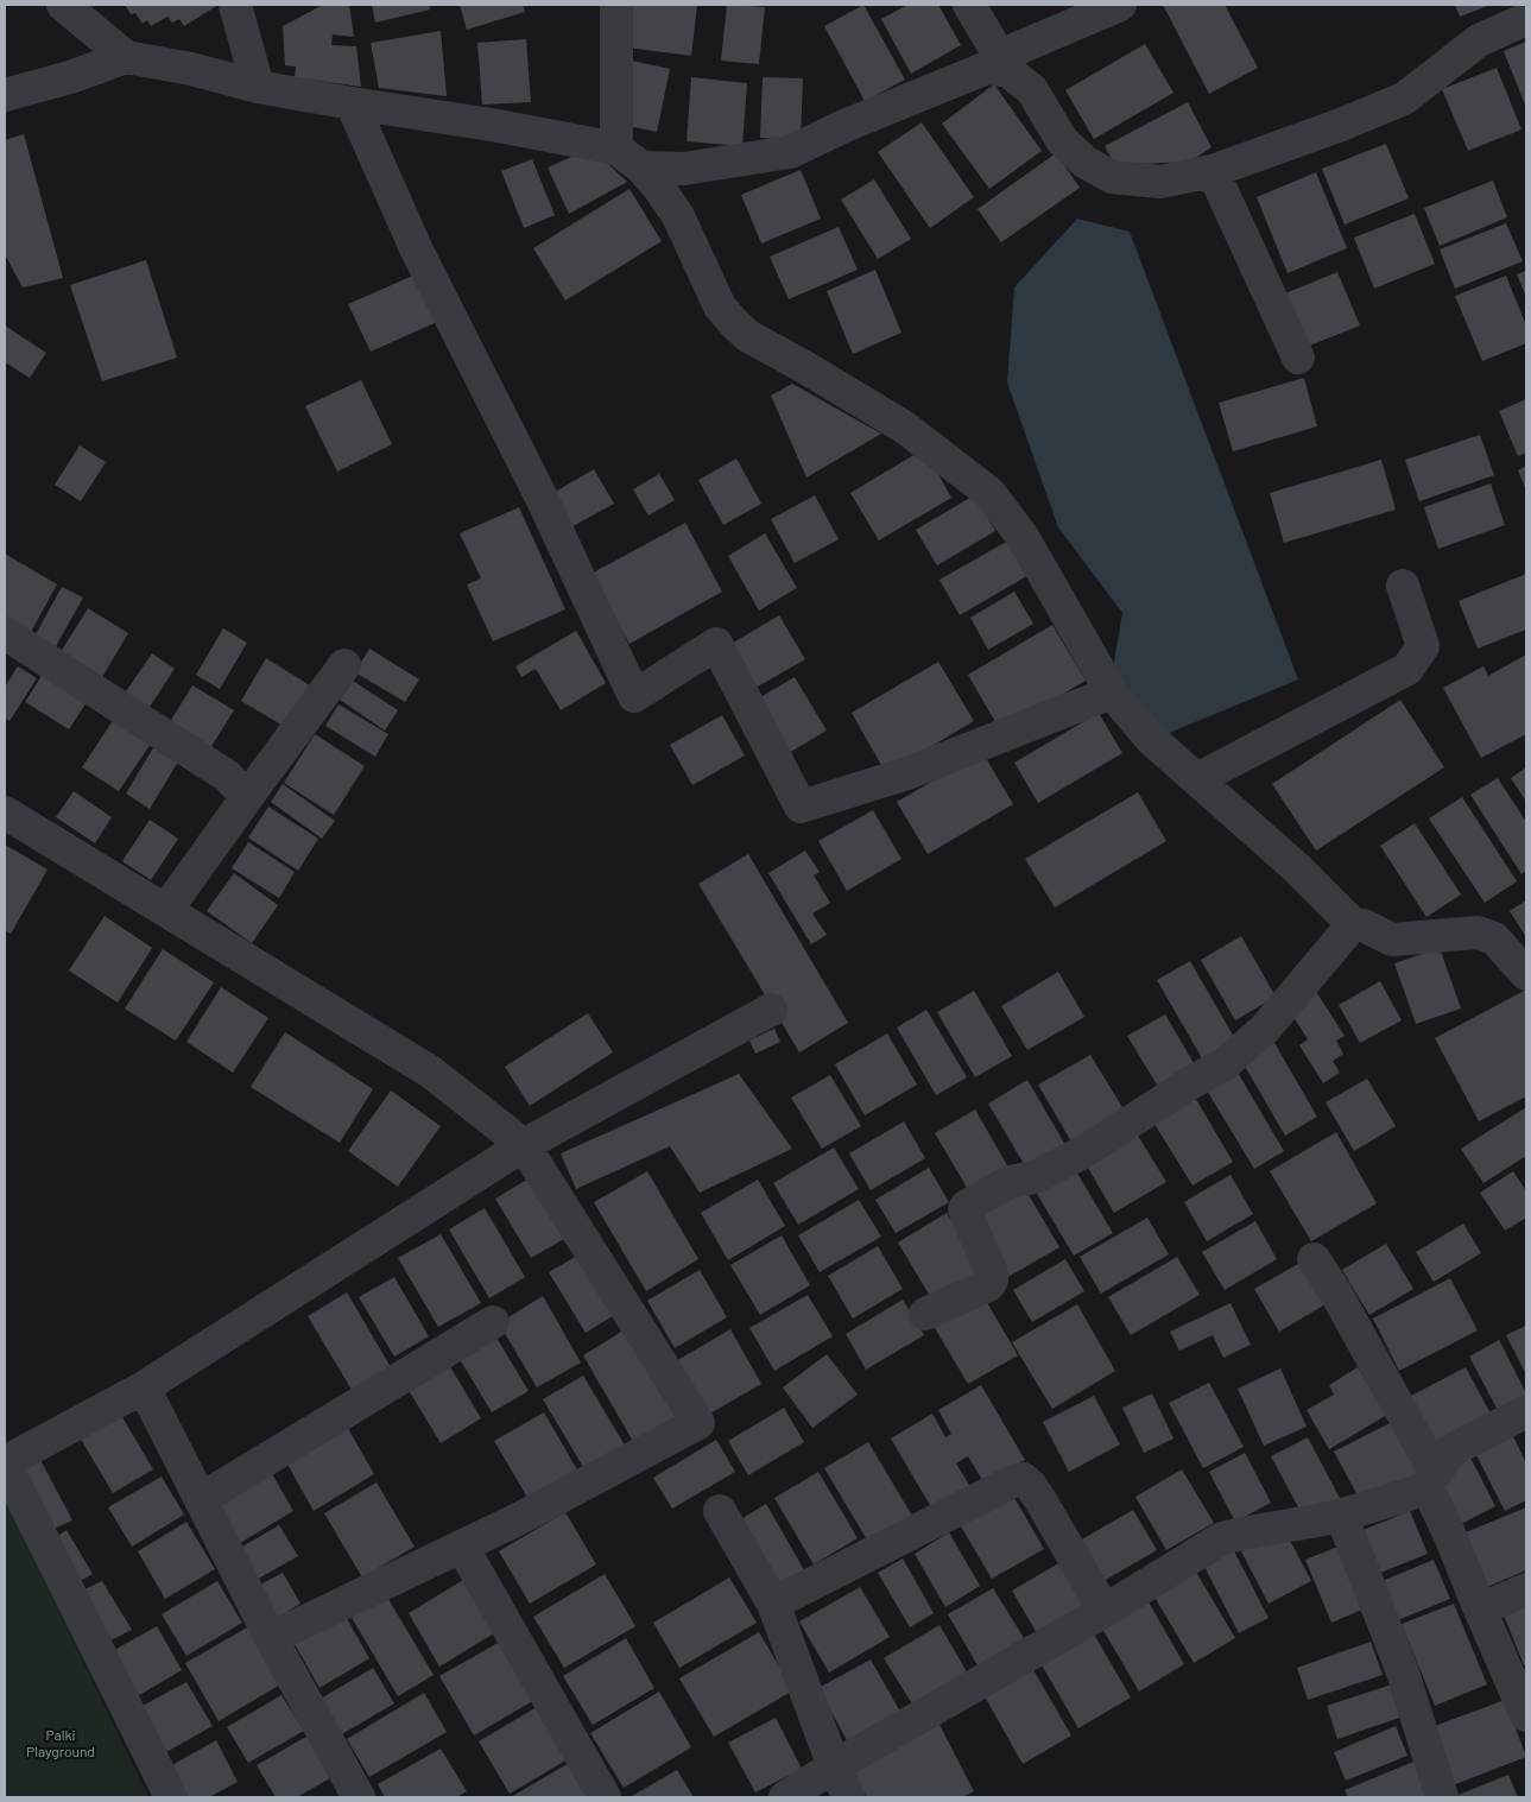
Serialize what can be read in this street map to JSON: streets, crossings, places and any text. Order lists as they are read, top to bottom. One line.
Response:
{"parks":["Palki Playground"]}
